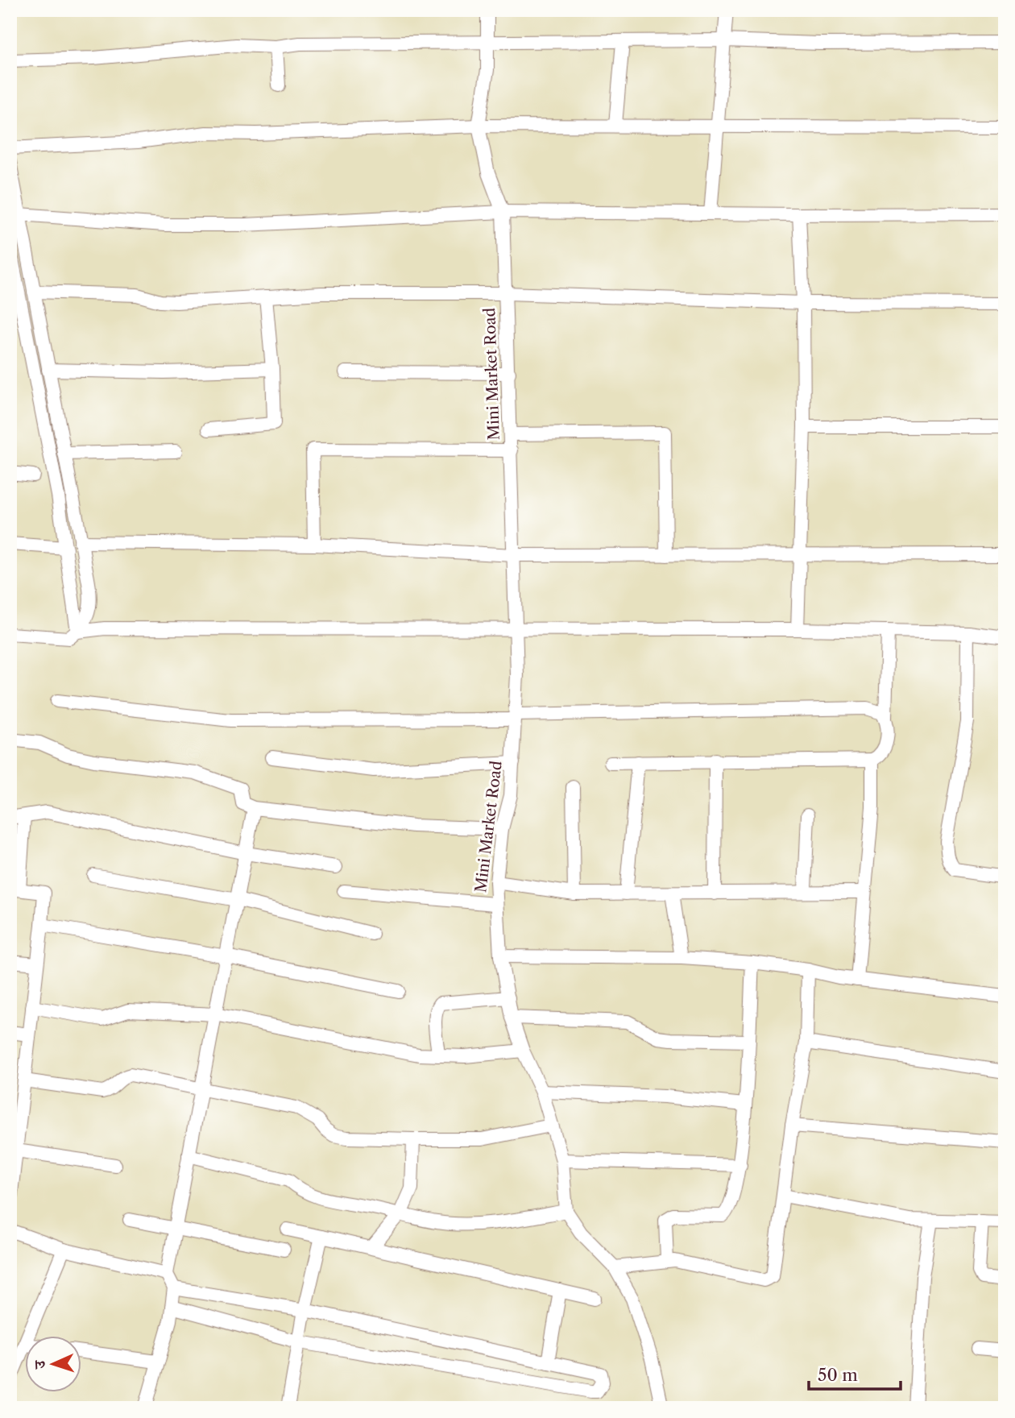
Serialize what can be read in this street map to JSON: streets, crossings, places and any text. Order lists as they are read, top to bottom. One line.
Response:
{"streets":{"street":["Mini Market Road"]},"scale_bar":"50 m","north":"left"}
